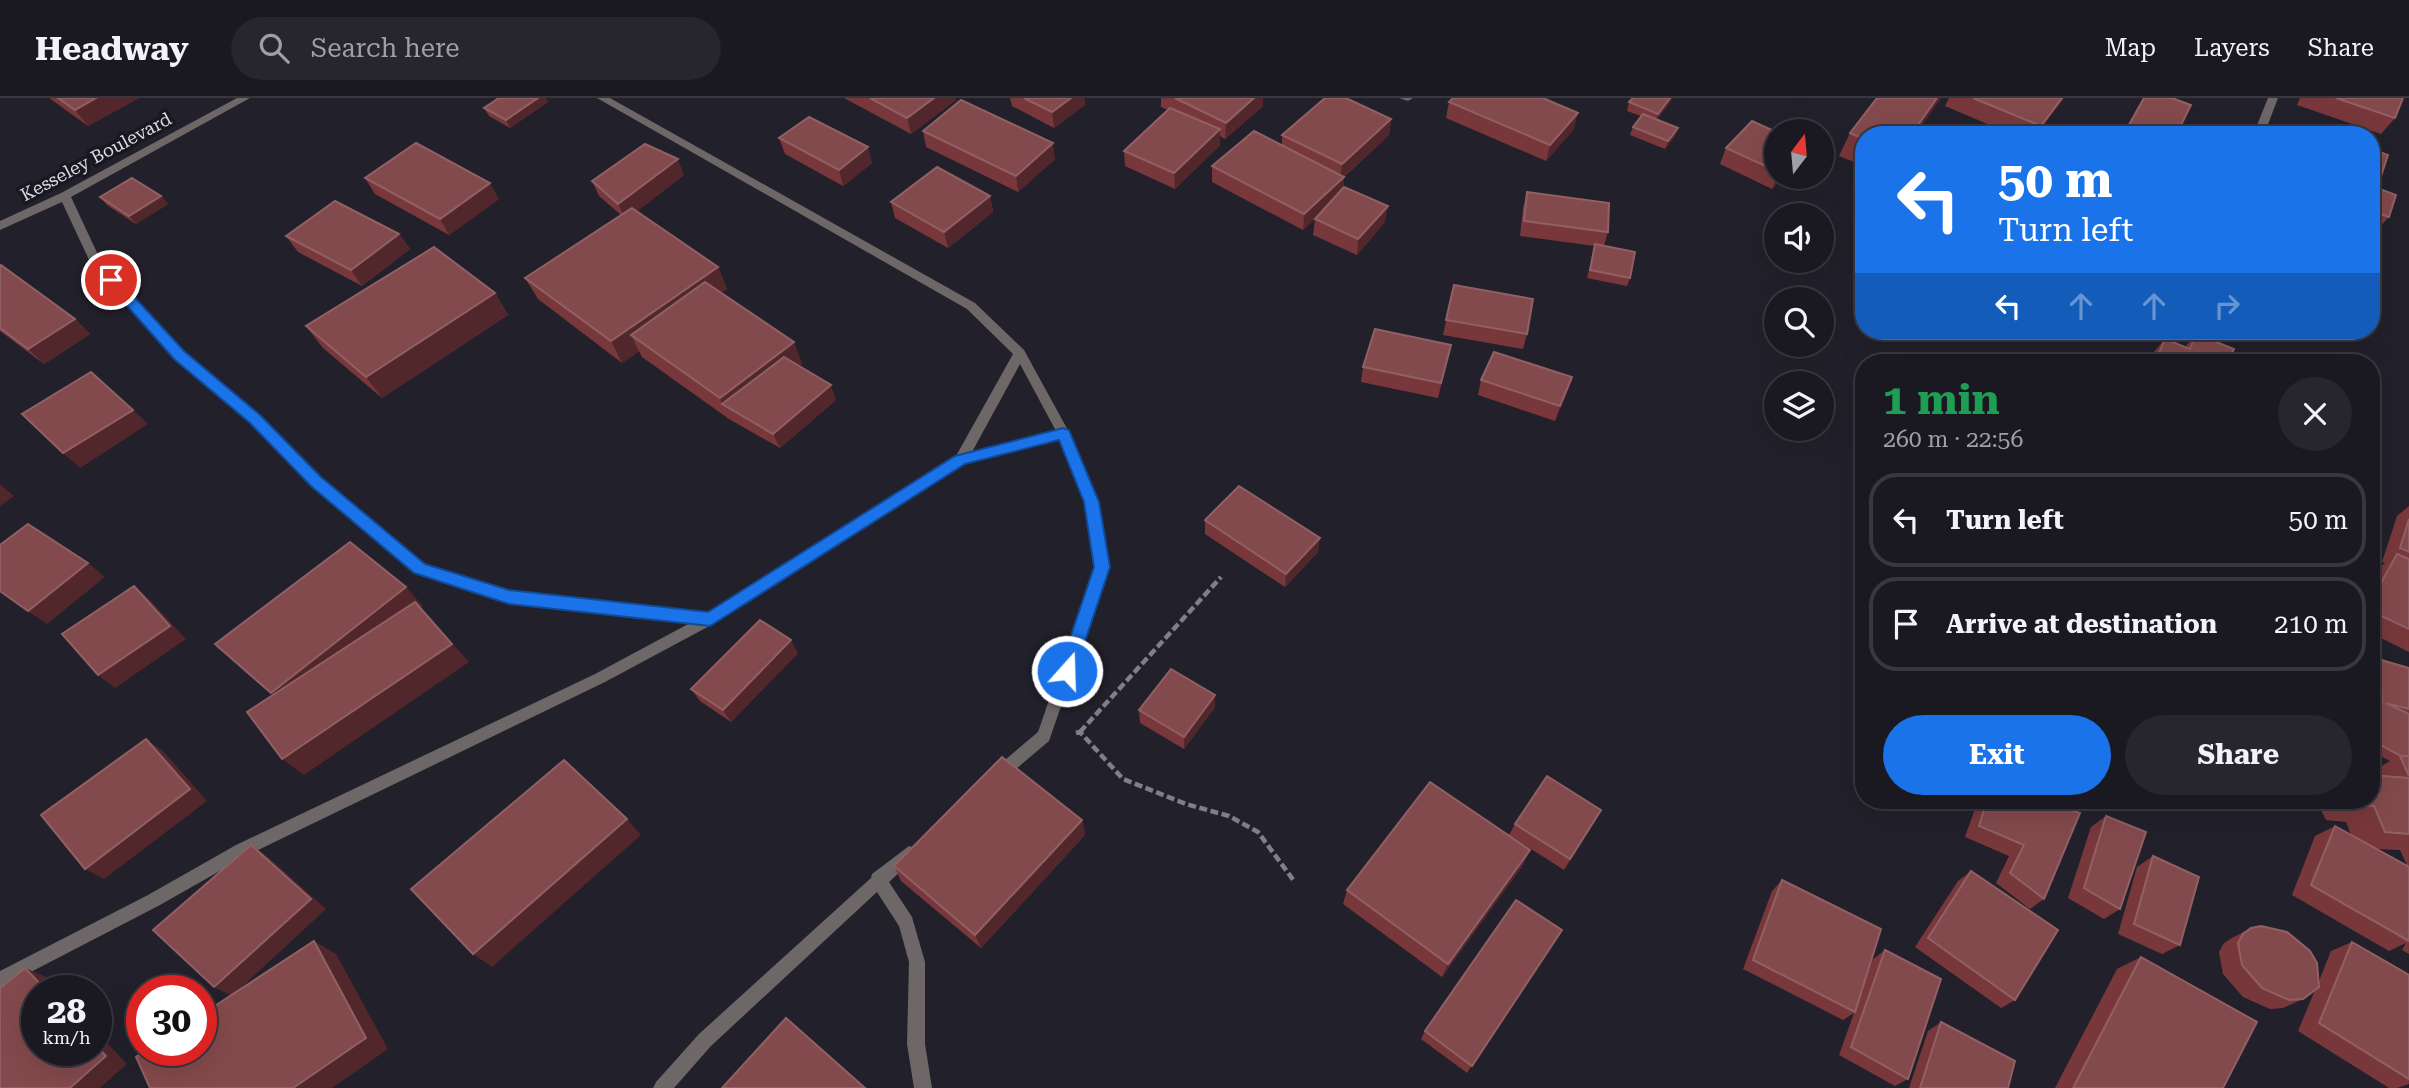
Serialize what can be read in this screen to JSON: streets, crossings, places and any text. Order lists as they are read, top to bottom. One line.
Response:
{"streets":{"street":["Kesseley Boulevard"]},"north":"top","page":{"header":"Headway","search":"Search here","nav":["Map","Layers","Share"],"turn":["50 m","Turn left"],"heading":["1 min","260 m · 22:56"],"list":[{"name":"Turn left","value":"50 m"},{"name":"Arrive at destination","value":"210 m"}],"buttons":["Exit","Share"],"speed":"28 km/h","limit":"30"}}
